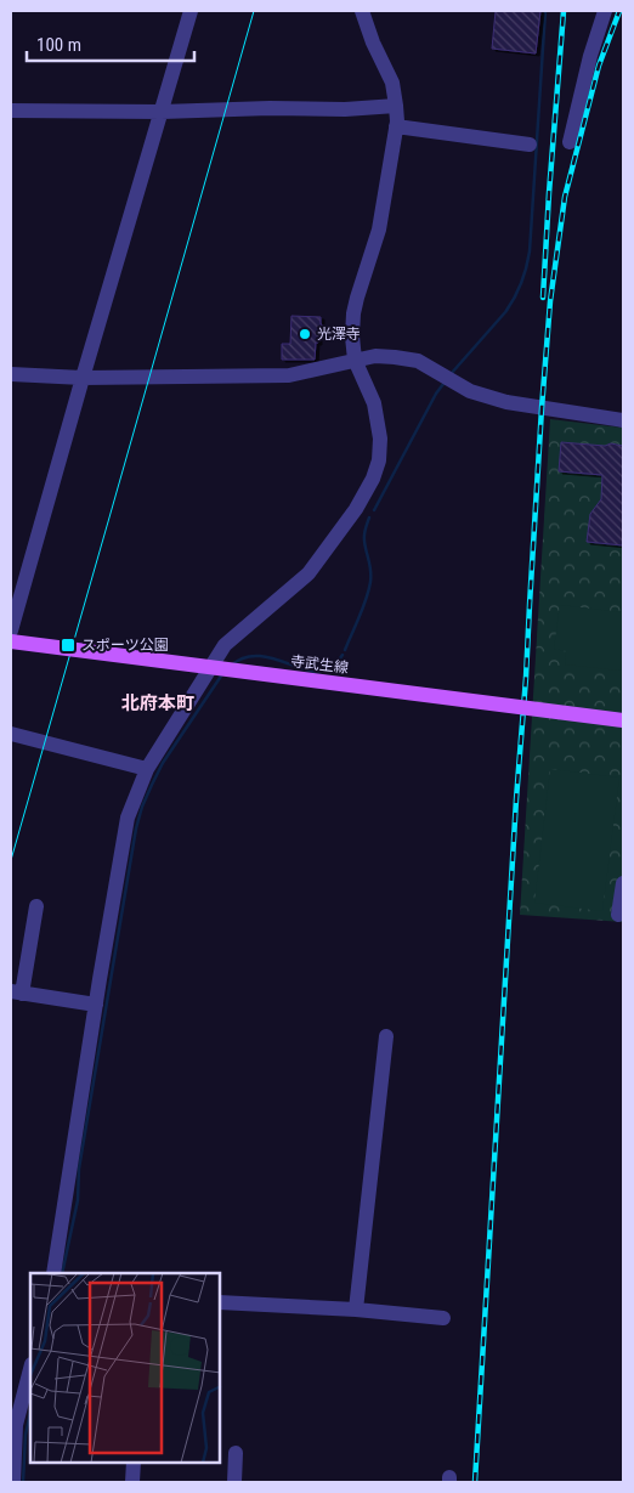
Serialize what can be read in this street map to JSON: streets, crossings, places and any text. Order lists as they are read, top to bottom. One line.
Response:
{"streets":{"main road":["寺武生線"]},"districts":["北府本町"],"places":{"other":["光澤寺"],"transit":["スポーツ公園"]},"scale_bar":"100 m"}
